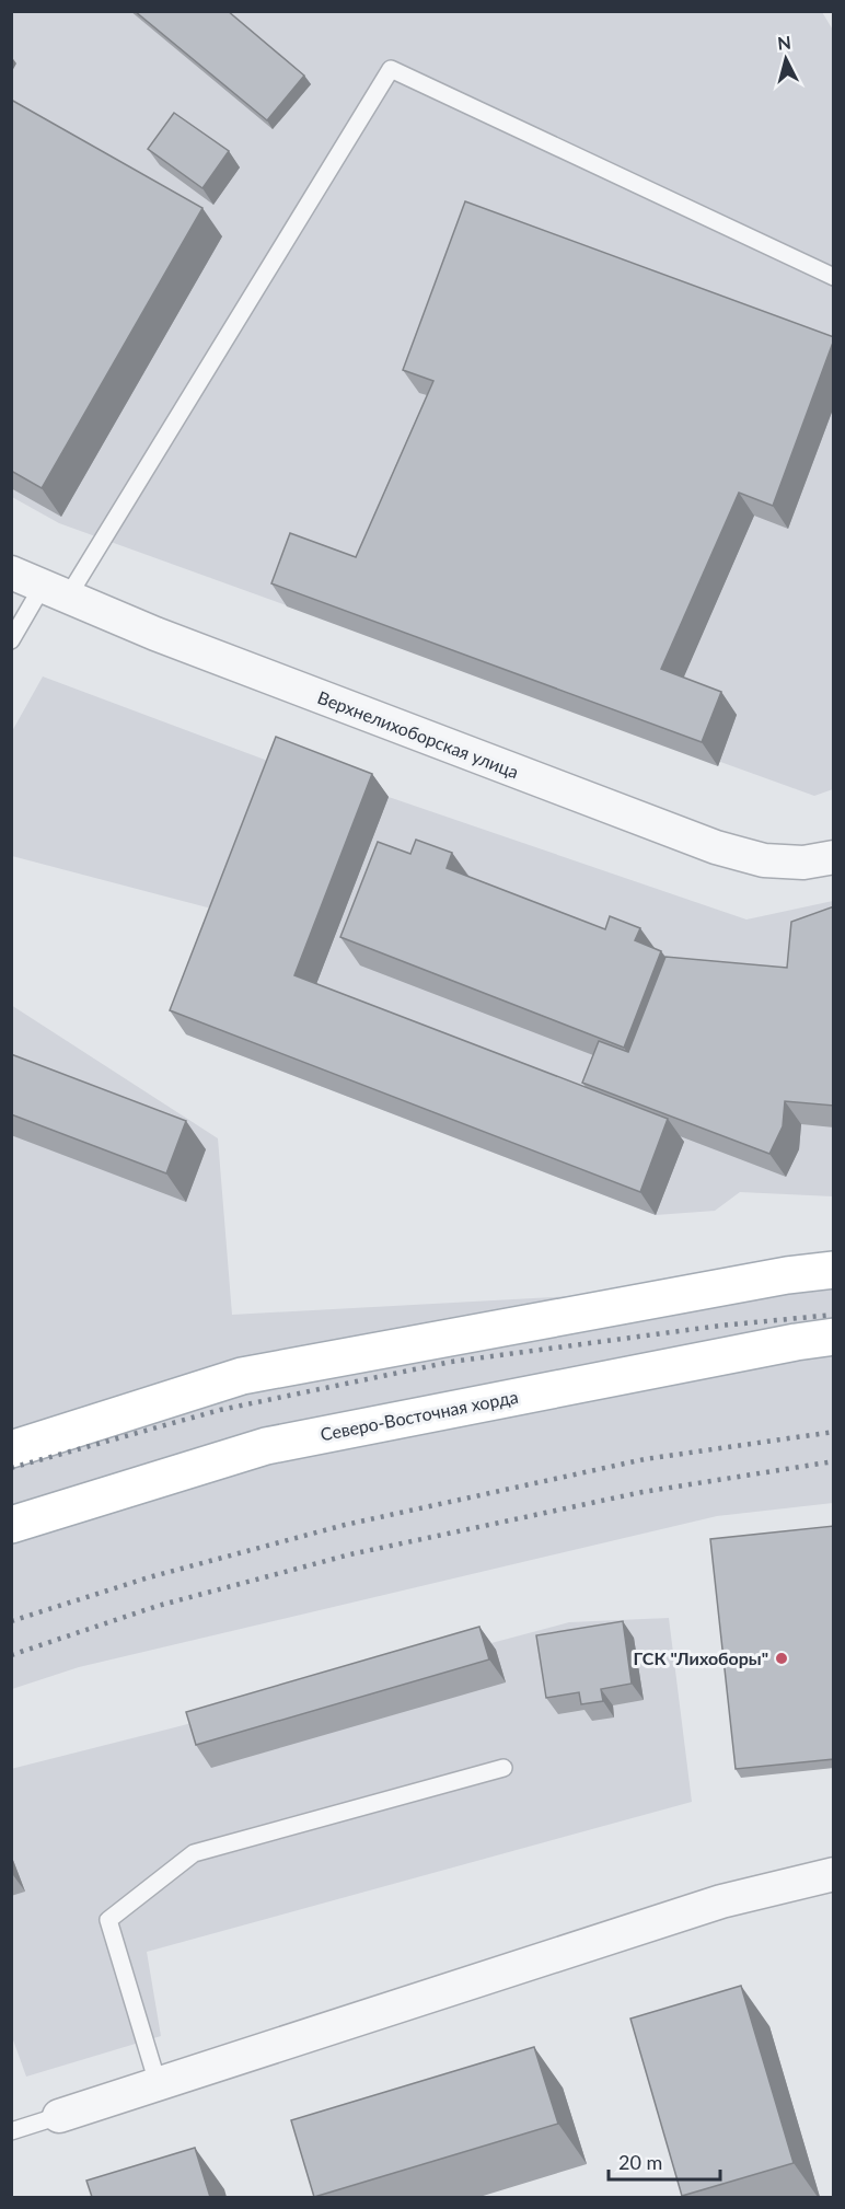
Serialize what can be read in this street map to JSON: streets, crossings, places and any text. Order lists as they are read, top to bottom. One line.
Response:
{"streets":{"main road":["Северо-Восточная хорда"],"street":["Верхнелихоборская улица"]},"places":["ГСК \"Лихоборы\""],"scale_bar":"20 m","north":"top"}
